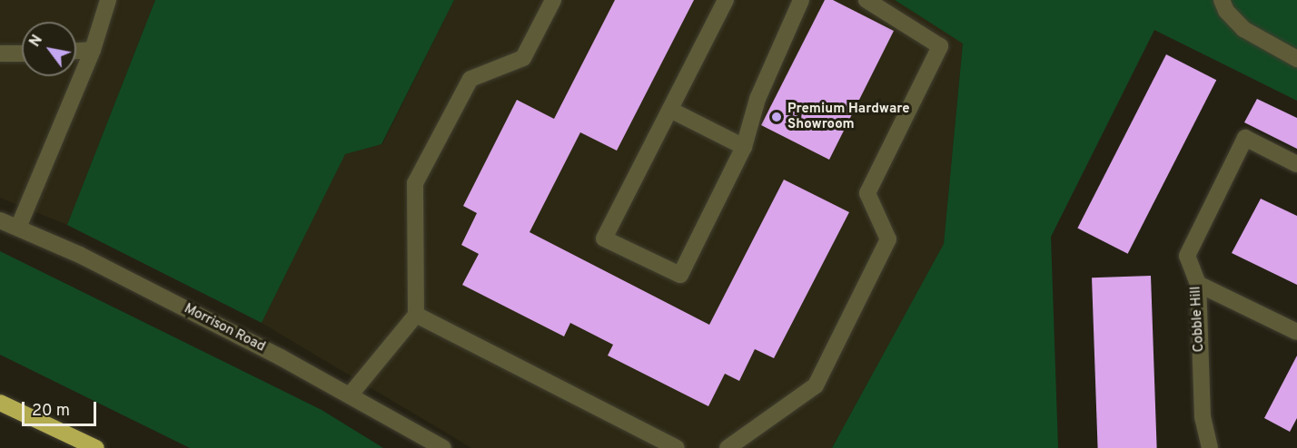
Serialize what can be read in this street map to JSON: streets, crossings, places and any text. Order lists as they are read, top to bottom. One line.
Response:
{"streets":{"street":["Cobble Hill","Morrison Road"]},"places":["Premium Hardware Showroom"],"scale_bar":"20 m","north":"top left"}
